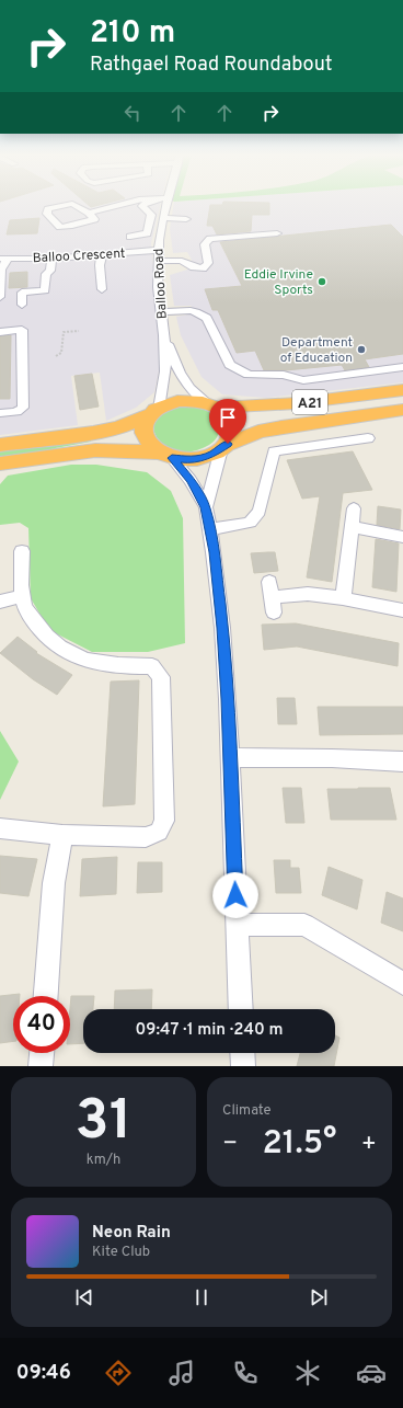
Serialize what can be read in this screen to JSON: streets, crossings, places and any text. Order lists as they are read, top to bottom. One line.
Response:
{"streets":{"highway":["A21"],"street":["Balloo Crescent","Balloo Road"]},"crossings":[["Balloo Crescent","Balloo Road"],["Balloo Road","A21"]],"places":["Eddie Irvine Sports","Department of Education"],"page":{"turn":["210 m","Rathgael Road Roundabout"],"limit":"40","trip":"09:47 · 1 min · 240 m","tile":[["31","km/h"],"Climate"],"heat":["−","21.5°","+"],"song":["Neon Rain","Kite Club"],"tabs":"09:46"}}
